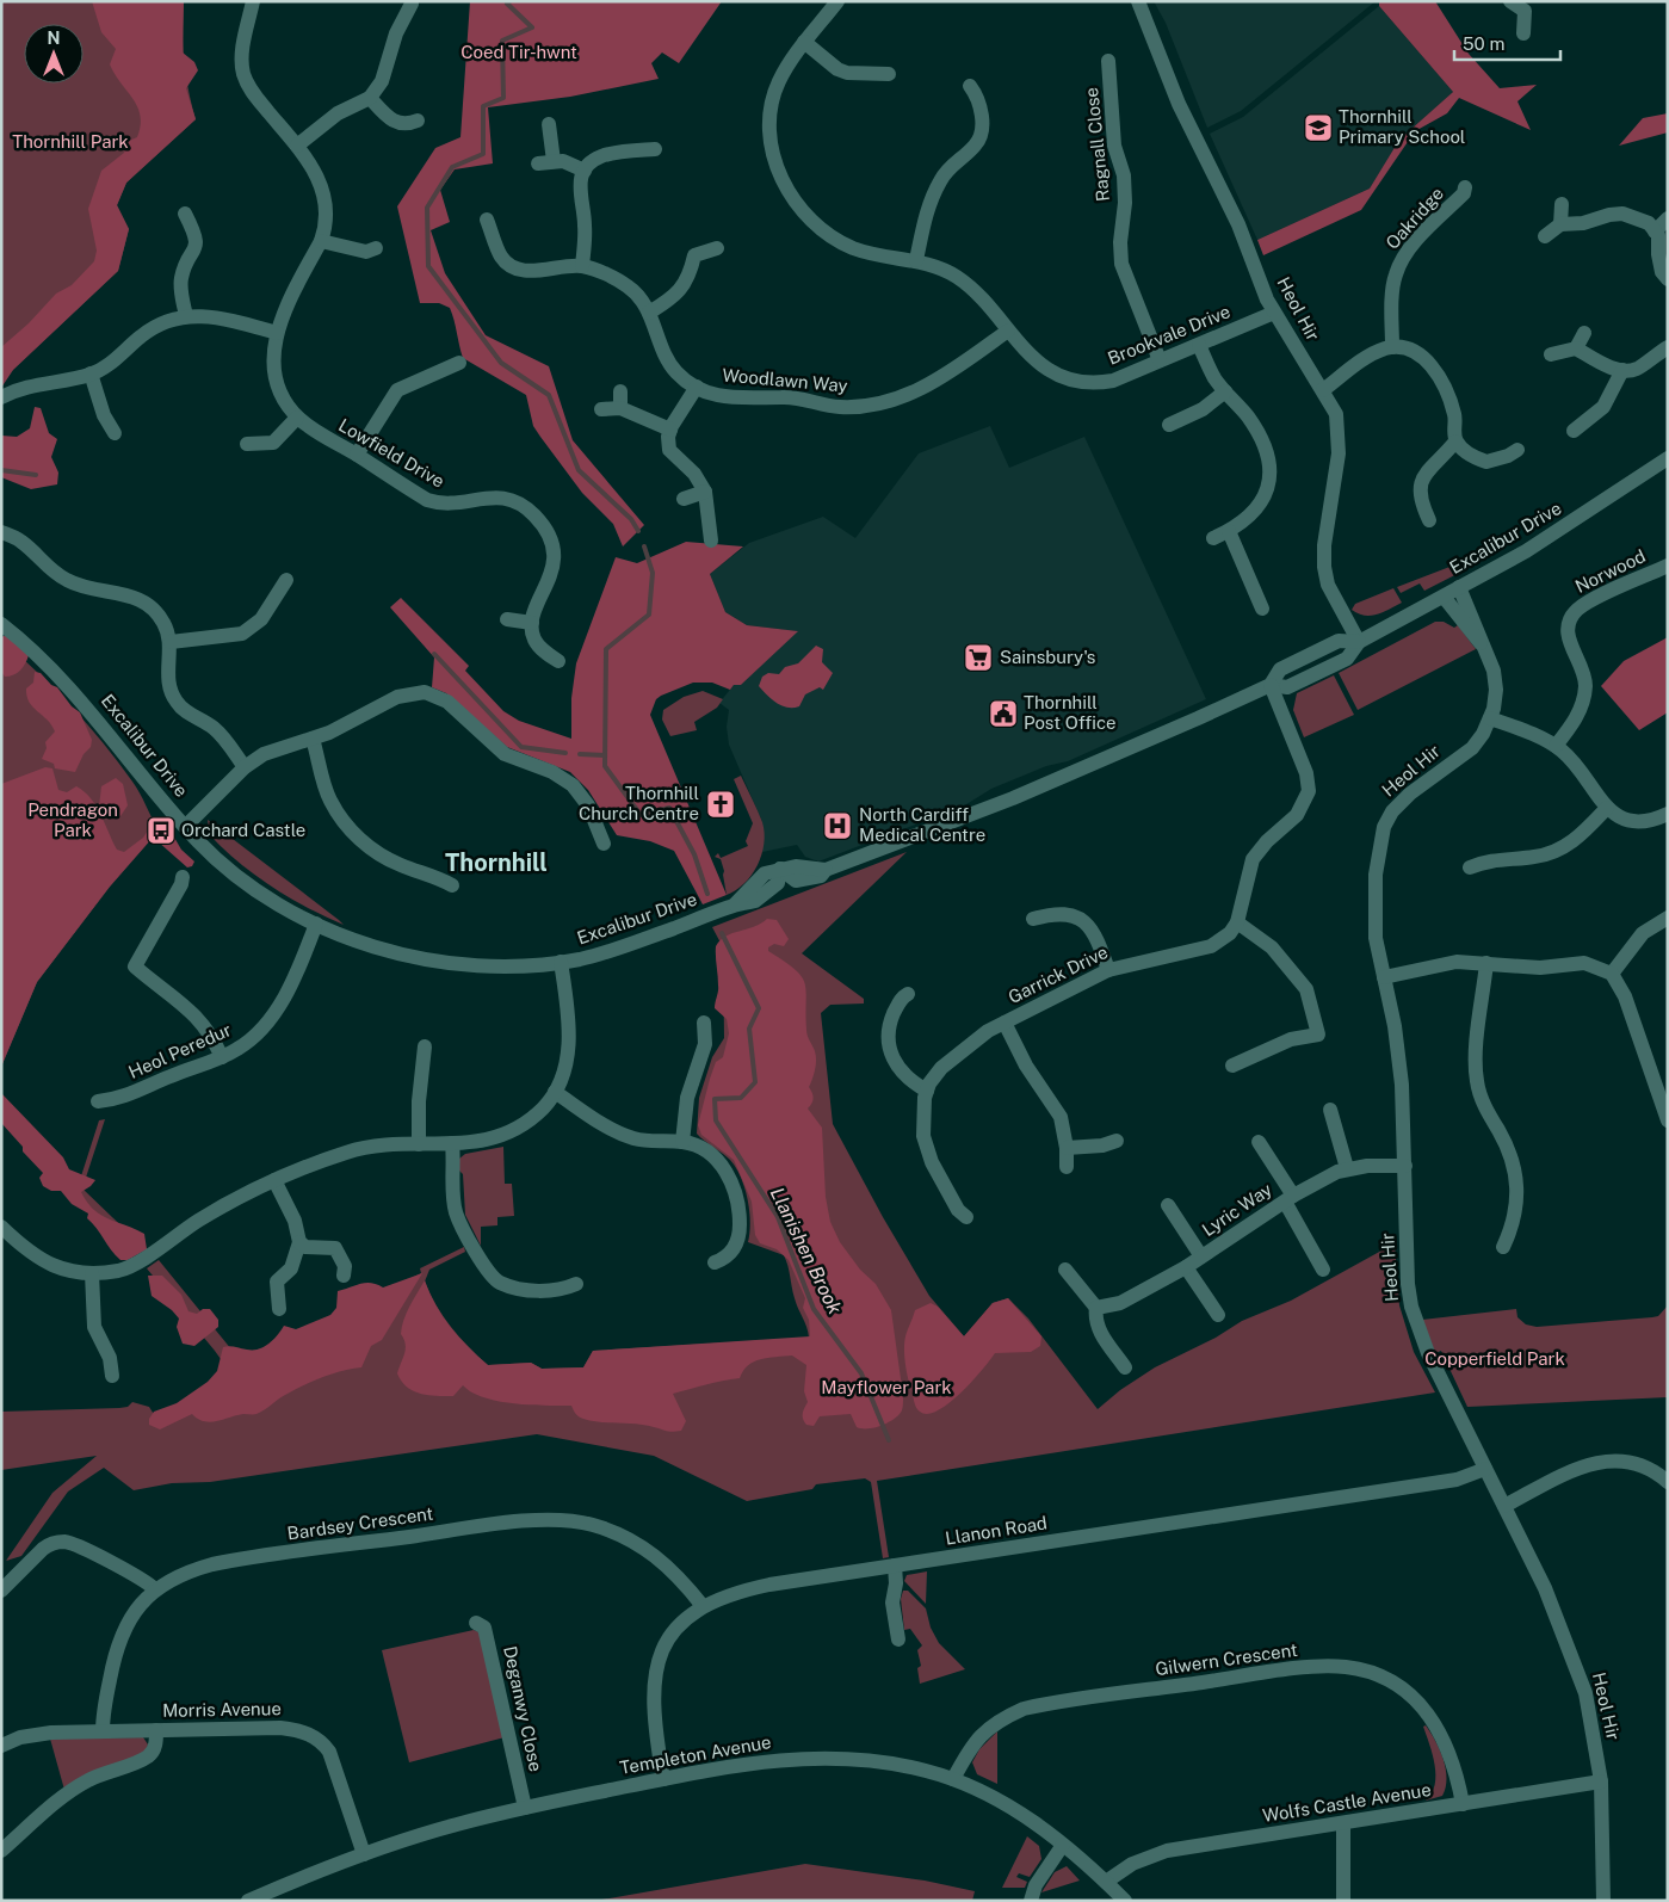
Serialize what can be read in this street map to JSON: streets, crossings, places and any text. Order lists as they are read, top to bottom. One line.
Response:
{"streets":{"street":["Ragnall Close","Oakridge","Heol Hir","Brookvale Drive","Woodlawn Way","Lowfield Drive","Excalibur Drive","Norwood","Garrick Drive","Heol Peredur","Lyric Way","Bardsey Crescent","Llanon Road","Gilwern Crescent","Deganwy Close","Morris Avenue","Templeton Avenue","Wolfs Castle Avenue"]},"crossings":[["Ragnall Close","Brookvale Drive"],["Heol Hir","Brookvale Drive"],["Heol Hir","Excalibur Drive"],["Heol Hir","Lyric Way"],["Heol Hir","Llanon Road"],["Heol Hir","Wolfs Castle Avenue"],["Brookvale Drive","Woodlawn Way"],["Excalibur Drive","Heol Peredur"],["Bardsey Crescent","Llanon Road"],["Bardsey Crescent","Morris Avenue"],["Llanon Road","Templeton Avenue"],["Gilwern Crescent","Templeton Avenue"],["Gilwern Crescent","Wolfs Castle Avenue"],["Deganwy Close","Templeton Avenue"],["Morris Avenue","Templeton Avenue"],["Templeton Avenue","Wolfs Castle Avenue"]],"districts":["Thornhill"],"water":["Llanishen Brook"],"parks":["Coed Tir-hwnt","Thornhill Park","Pendragon Park","Copperfield Park","Mayflower Park"],"places":{"school or university":["Thornhill Primary School"],"supermarket":["Sainsbury's"],"public building":["Thornhill Post Office"],"church":["Thornhill Church Centre"],"hospital":["North Cardiff Medical Centre"],"bus stop":["Orchard Castle"]},"scale_bar":"50 m","north":"top"}
